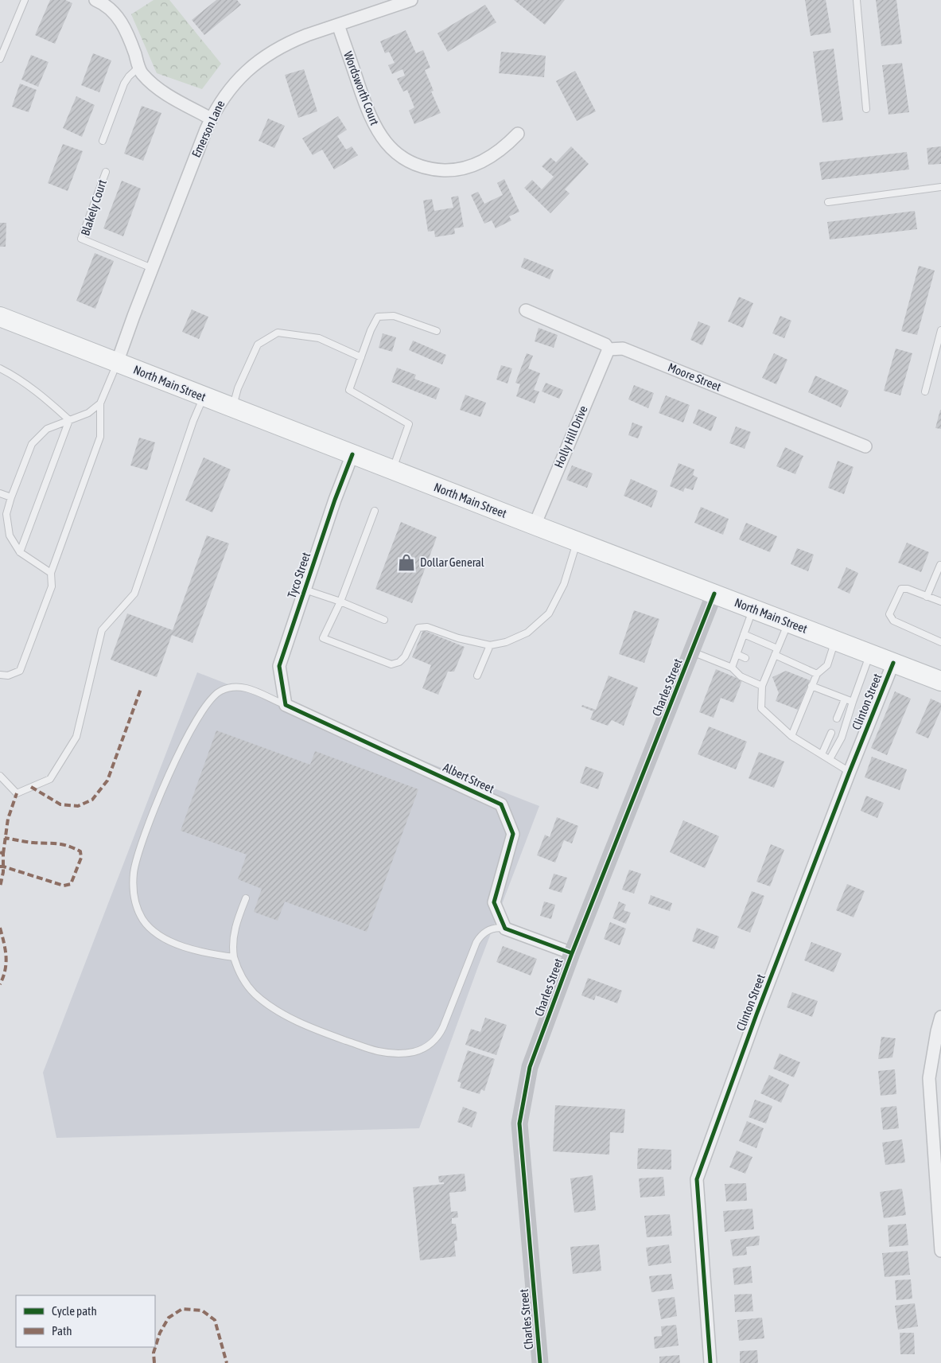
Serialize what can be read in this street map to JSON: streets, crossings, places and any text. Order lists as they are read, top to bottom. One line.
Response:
{"streets":{"main road":["North Main Street"],"street":["Wordsworth Court","Emerson Lane","Moore Street","Holly Hill Drive","Tyco Street","Charles Street","Clinton Street","Albert Street"],"lane":["Blakely Court"]},"crossings":[["Wordsworth Court","Emerson Lane"],["Emerson Lane","Blakely Court"],["Emerson Lane","North Main Street"],["Moore Street","Holly Hill Drive"],["North Main Street","Holly Hill Drive"],["North Main Street","Tyco Street"],["North Main Street","Charles Street"],["North Main Street","Clinton Street"],["Tyco Street","Albert Street"]],"places":{"shop":["Dollar General"]},"legend":["Cycle path","Path"]}
